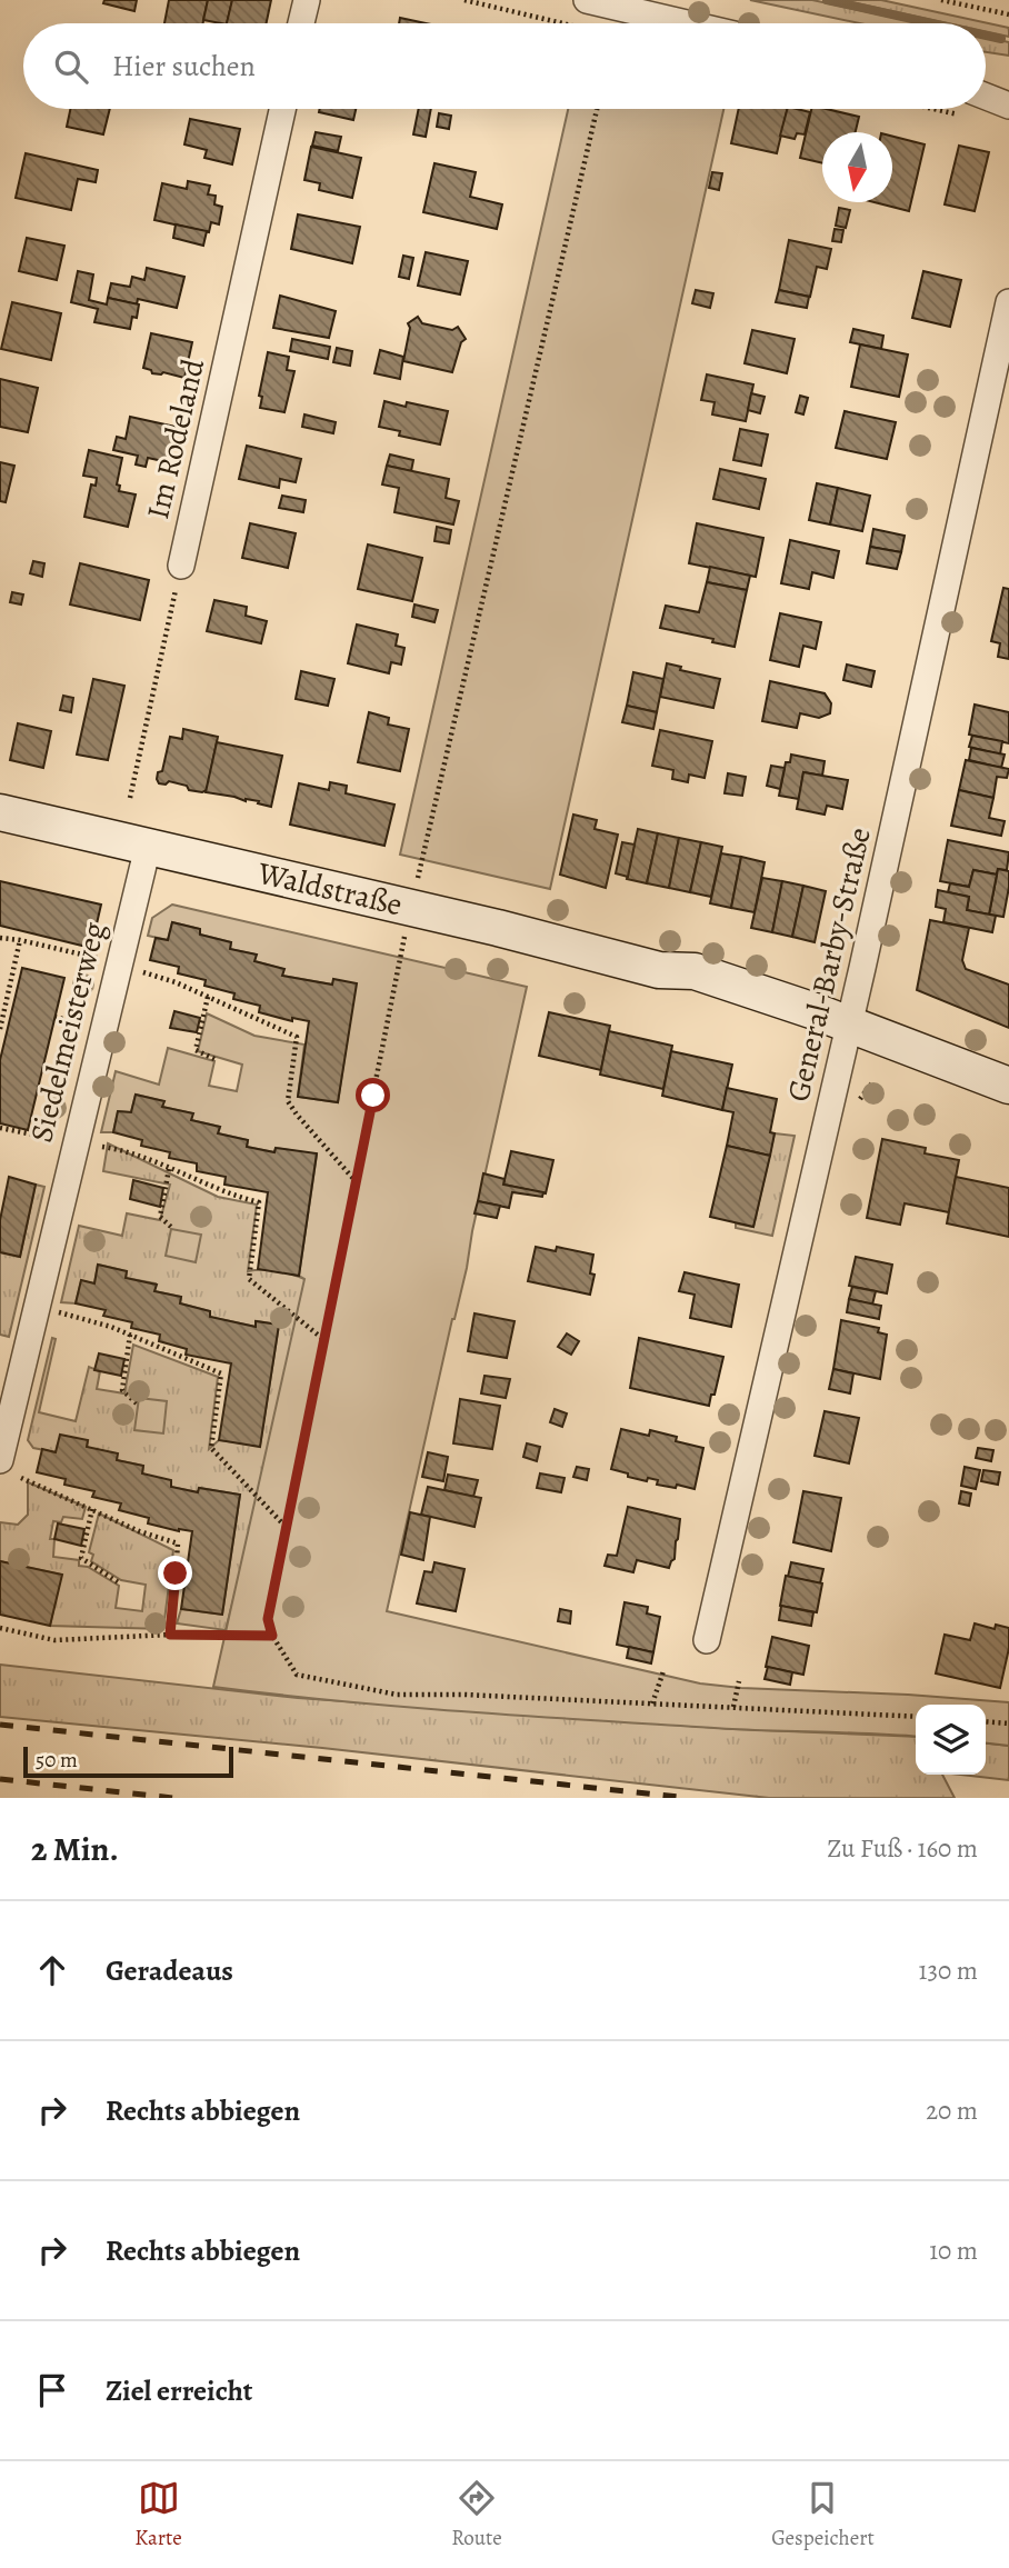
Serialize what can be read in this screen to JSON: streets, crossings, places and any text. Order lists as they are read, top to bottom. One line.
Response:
{"streets":{"main road":["Waldstraße"],"street":["Im Rodeland","General-Barby-Straße","Siedelmeisterweg"]},"crossings":[["Waldstraße","General-Barby-Straße"],["Waldstraße","Siedelmeisterweg"]],"scale_bar":"50 m","north":"bottom","page":{"search":"Hier suchen","scale":"50 m","heading":["2 Min.","Zu Fuß · 160 m"],"list":[["Geradeaus","130 m"],["Rechts abbiegen","20 m"],["Rechts abbiegen","10 m"],"Ziel erreicht"],"nav":["Karte","Route","Gespeichert"]}}
